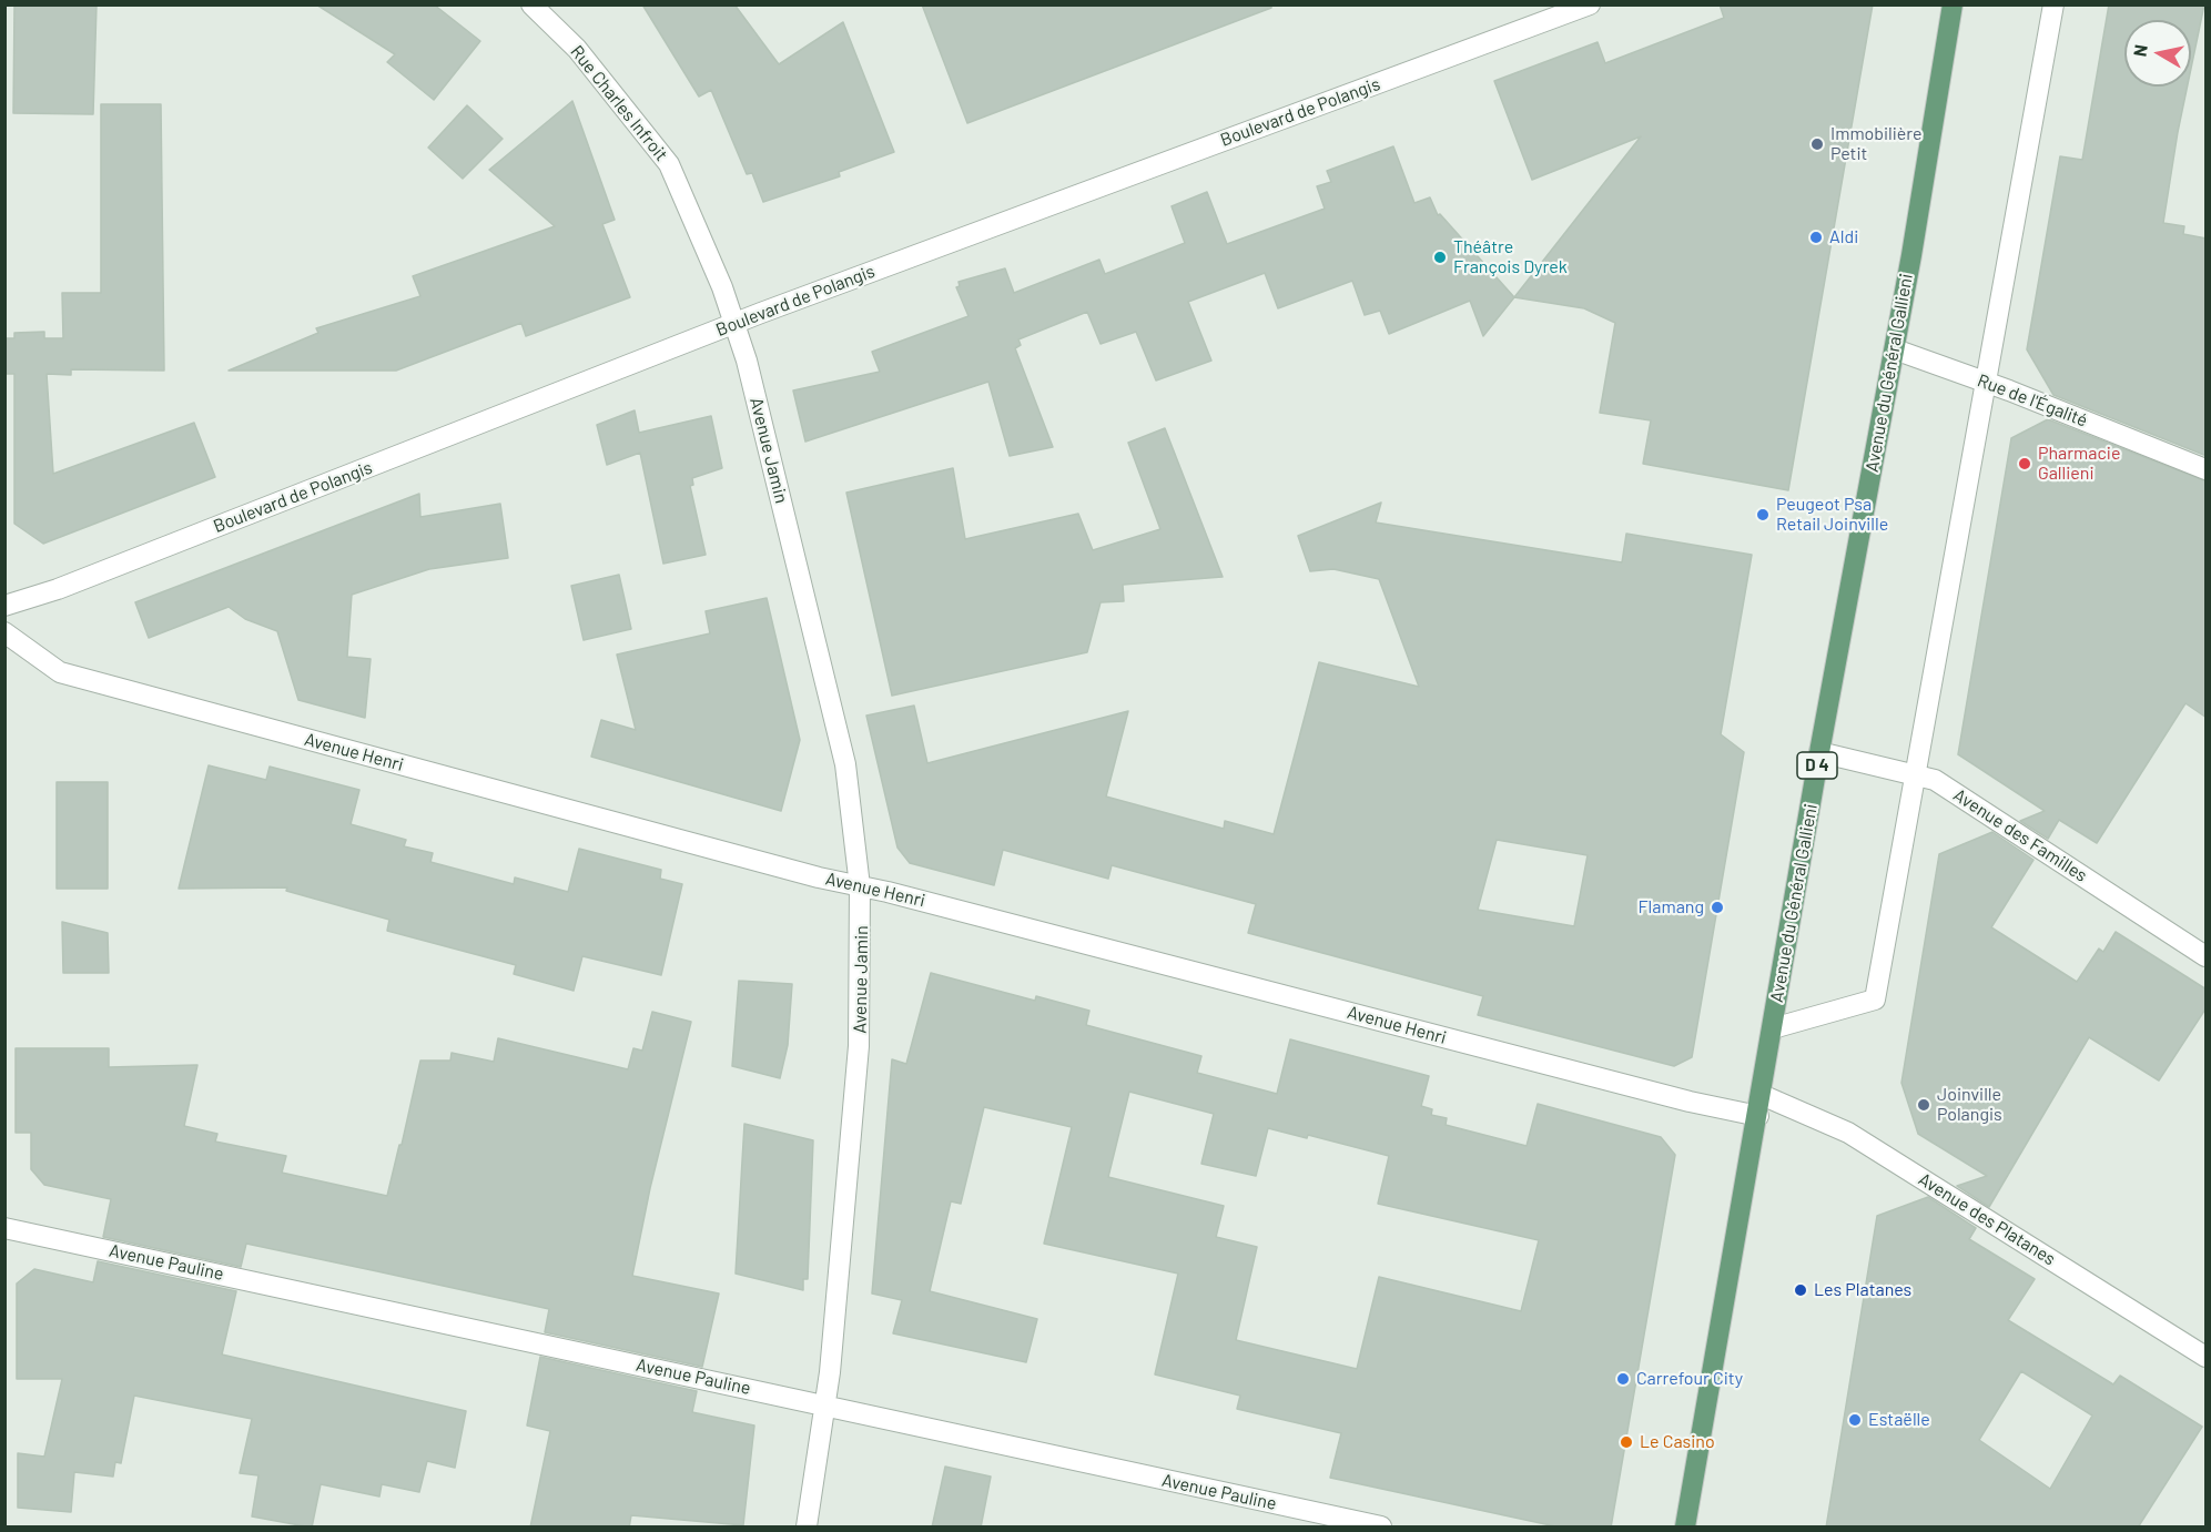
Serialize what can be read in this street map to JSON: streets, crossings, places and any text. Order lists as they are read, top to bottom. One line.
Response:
{"streets":{"main road":["Avenue du Général Gallieni","D 4"],"street":["Rue Charles Infroit","Boulevard de Polangis","Rue de l'Égalité","Avenue Jamin","Avenue Henri","Avenue des Familles","Avenue des Platanes","Avenue Pauline"]},"crossings":[["Rue Charles Infroit","Boulevard de Polangis"],["Rue Charles Infroit","Avenue Jamin"],["Boulevard de Polangis","Avenue Jamin"],["Avenue du Général Gallieni","Rue de l'Égalité"],["Avenue du Général Gallieni","Avenue Henri"],["Avenue du Général Gallieni","Avenue des Familles"],["Avenue du Général Gallieni","Avenue des Platanes"],["Avenue Jamin","Avenue Henri"],["Avenue Jamin","Avenue Pauline"]],"places":["Immobilière Petit","Aldi","Théâtre François Dyrek","Pharmacie Gallieni","Peugeot Psa Retail Joinville","Flamang","Joinville Polangis","Les Platanes","Carrefour City","Estaëlle","Le Casino"],"north":"left"}
